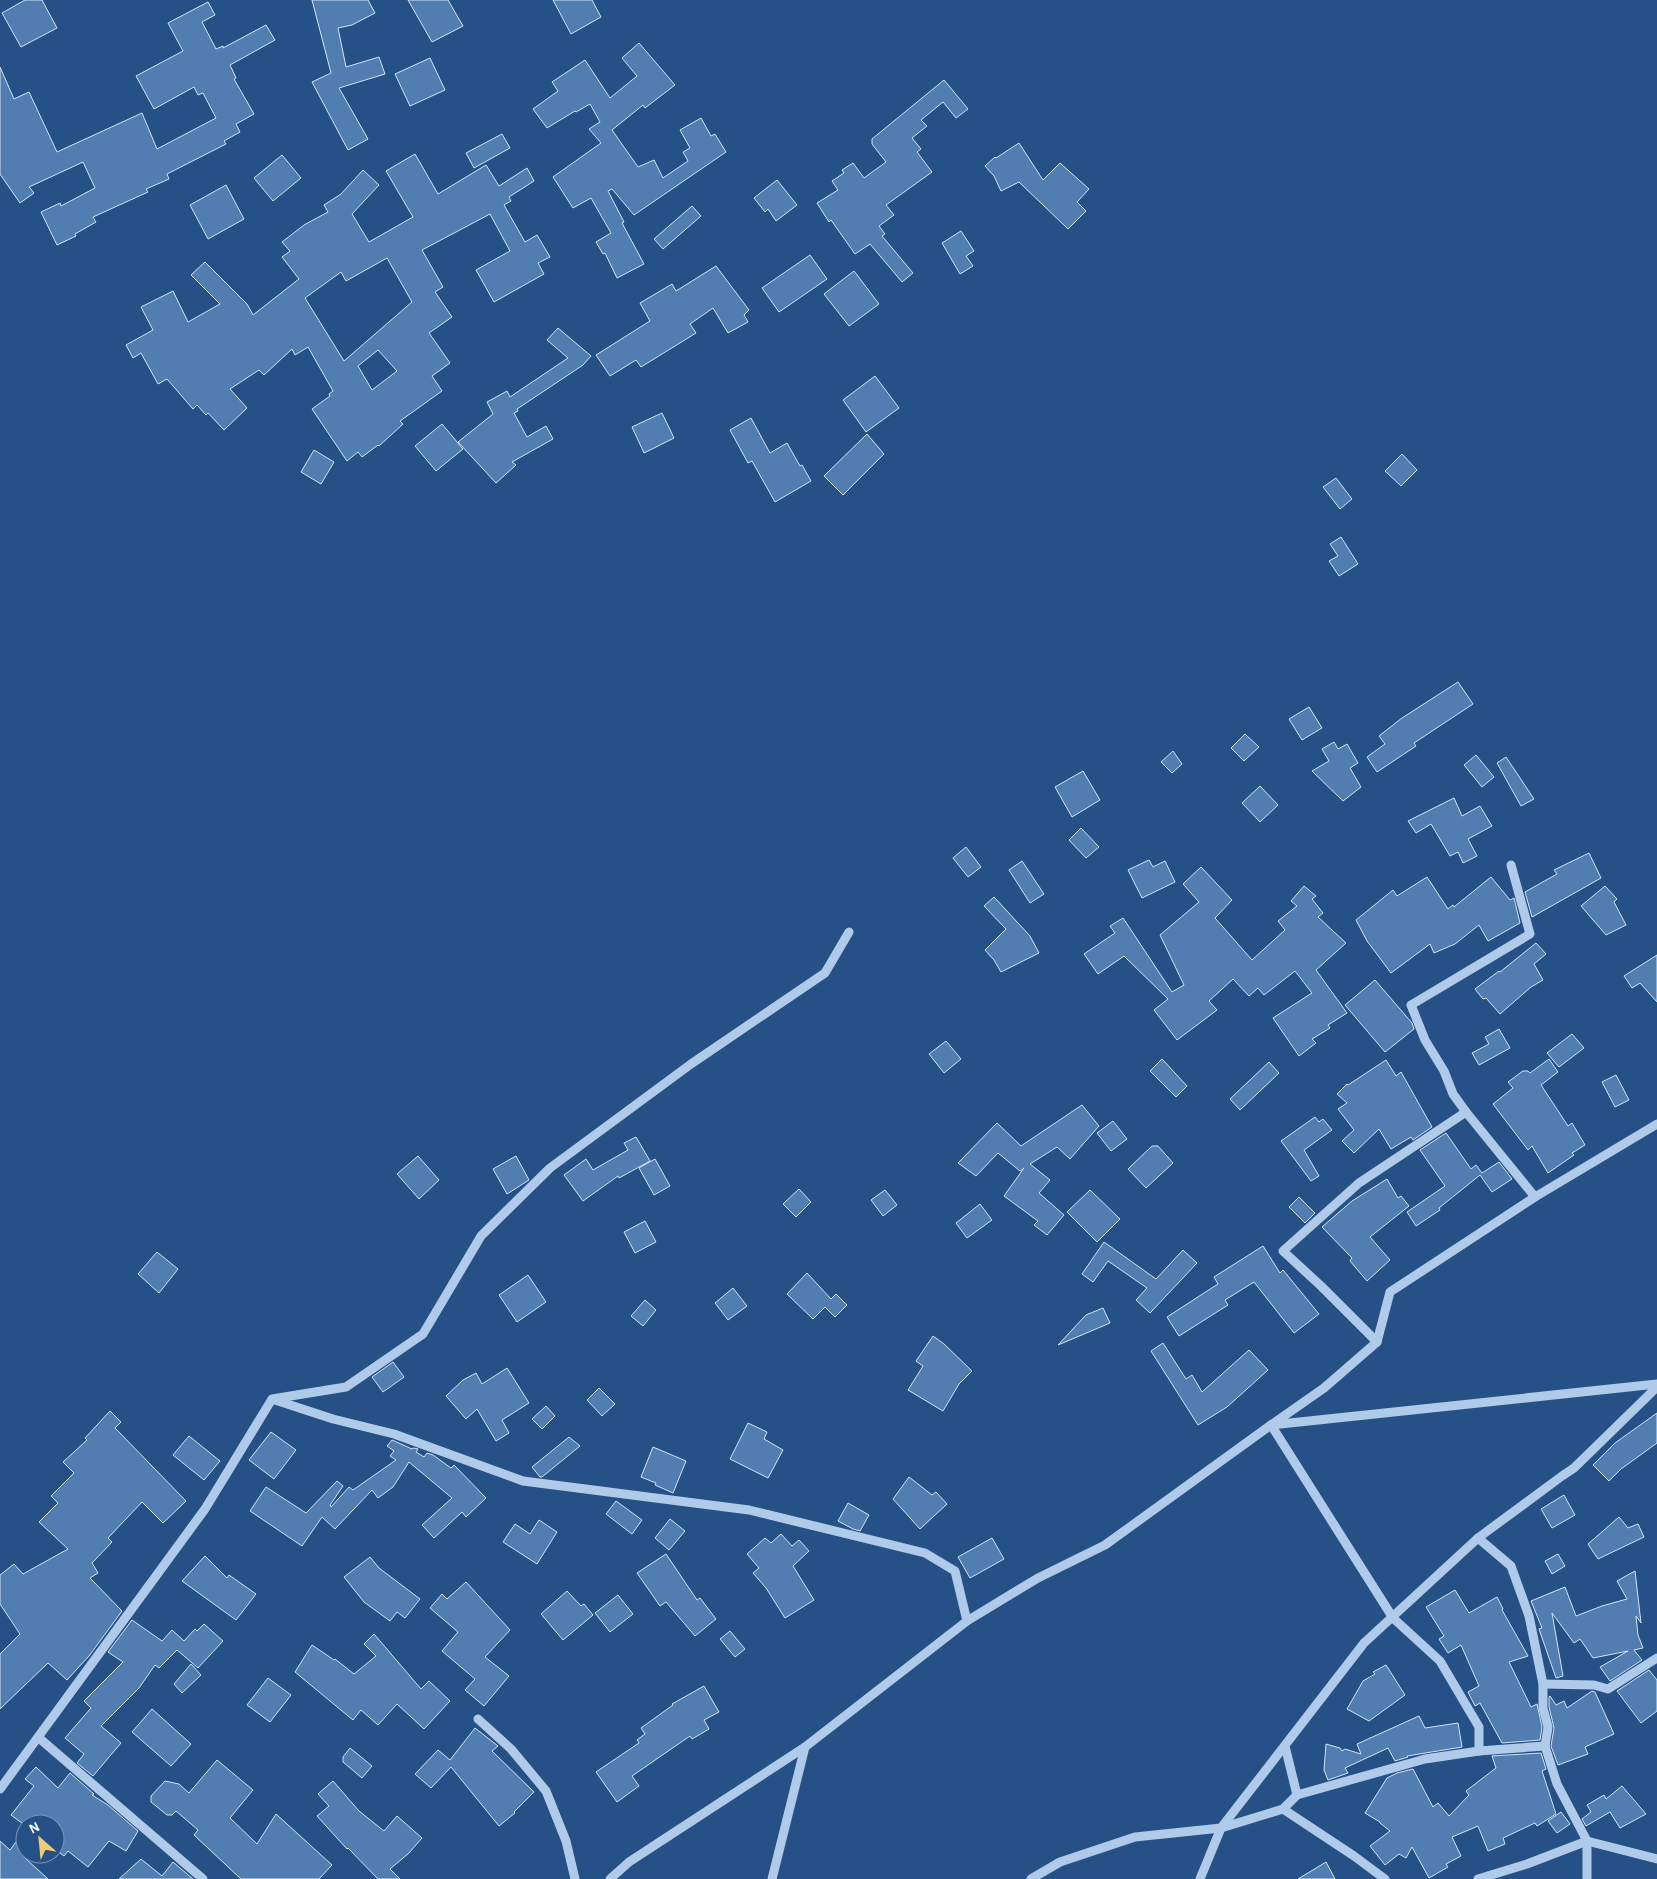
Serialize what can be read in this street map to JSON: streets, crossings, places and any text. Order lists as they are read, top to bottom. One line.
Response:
{"north":"top left"}
